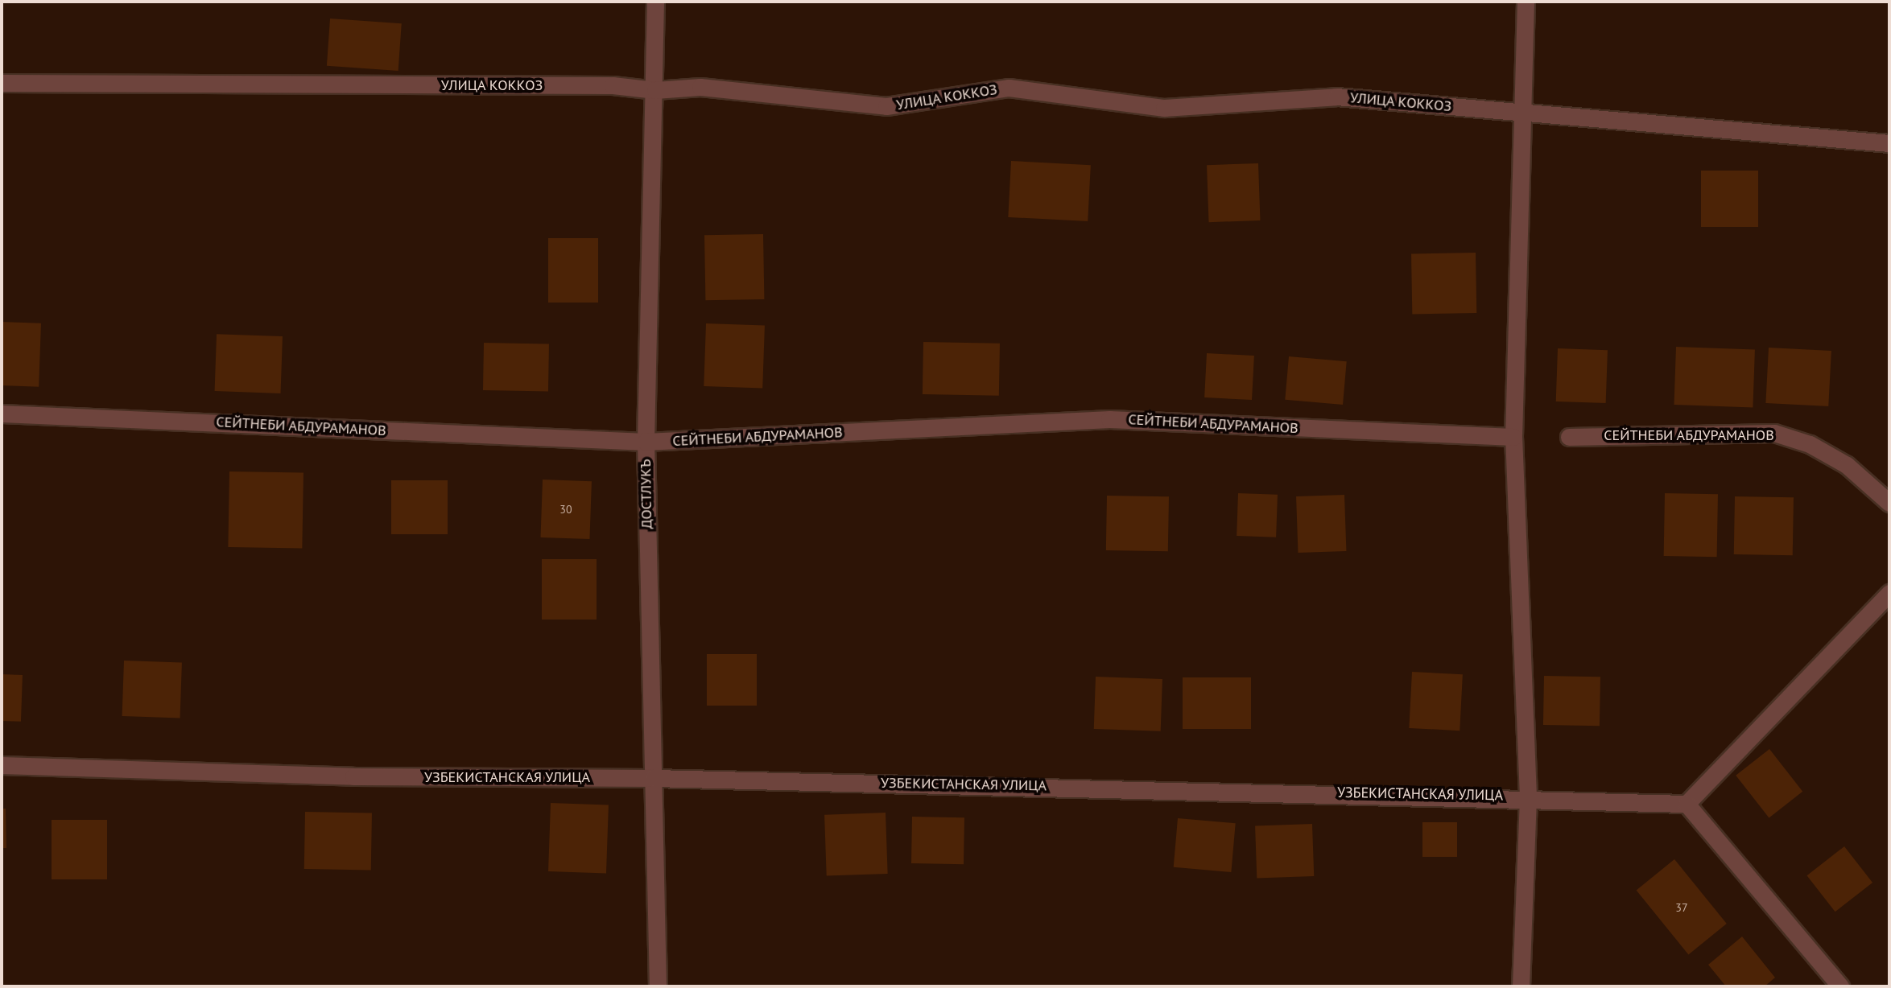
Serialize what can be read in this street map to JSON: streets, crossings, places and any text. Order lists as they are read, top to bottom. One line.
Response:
{"streets":{"street":["УЛИЦА КОККОЗ","СЕЙТНЕБИ АБДУРАМАНОВ","ДОСТЛУКЪ","УЗБЕКИСТАНСКАЯ УЛИЦА"]},"crossings":[["УЛИЦА КОККОЗ","ДОСТЛУКЪ"],["СЕЙТНЕБИ АБДУРАМАНОВ","ДОСТЛУКЪ"],["ДОСТЛУКЪ","УЗБЕКИСТАНСКАЯ УЛИЦА"]],"house_numbers":["30","37"]}
